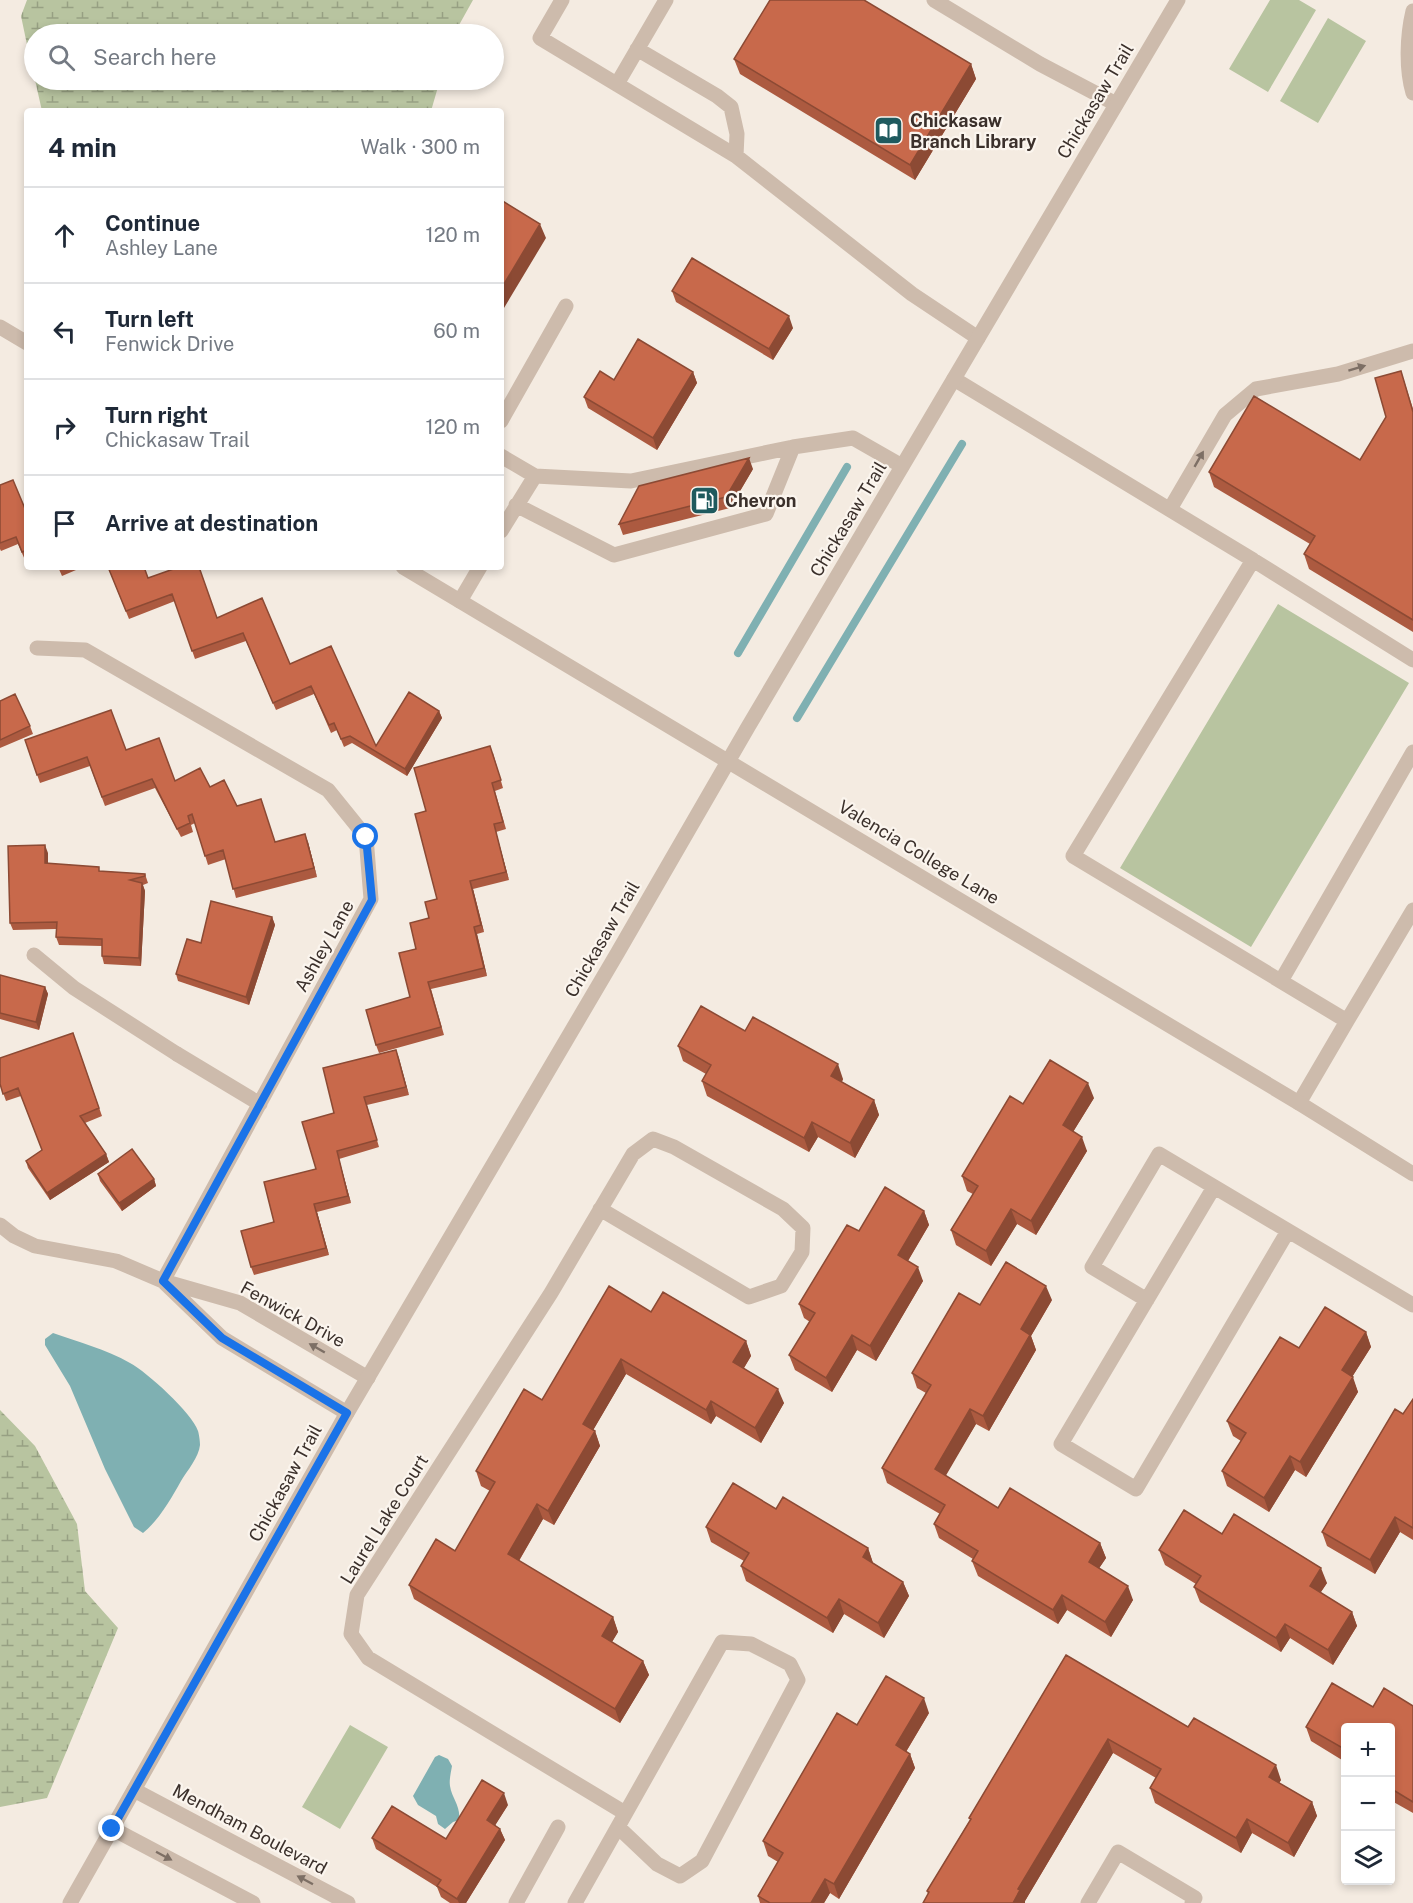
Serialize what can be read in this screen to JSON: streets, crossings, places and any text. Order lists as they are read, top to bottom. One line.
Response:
{"streets":{"street":["Chickasaw Trail","Valencia College Lane","Ashley Lane","Fenwick Drive","Laurel Lake Court","Mendham Boulevard"]},"crossings":[["Chickasaw Trail","Valencia College Lane"],["Chickasaw Trail","Fenwick Drive"],["Chickasaw Trail","Mendham Boulevard"],["Ashley Lane","Fenwick Drive"]],"places":{"library":["Chickasaw Branch Library"],"fuel station":["Chevron"]},"page":{"search":"Search here","heading":["4 min","Walk · 300 m"],"list":[["Continue","Ashley Lane","120 m"],["Turn left","Fenwick Drive","60 m"],["Turn right","Chickasaw Trail","120 m"],"Arrive at destination"],"map_buttons":["+","−"]}}
